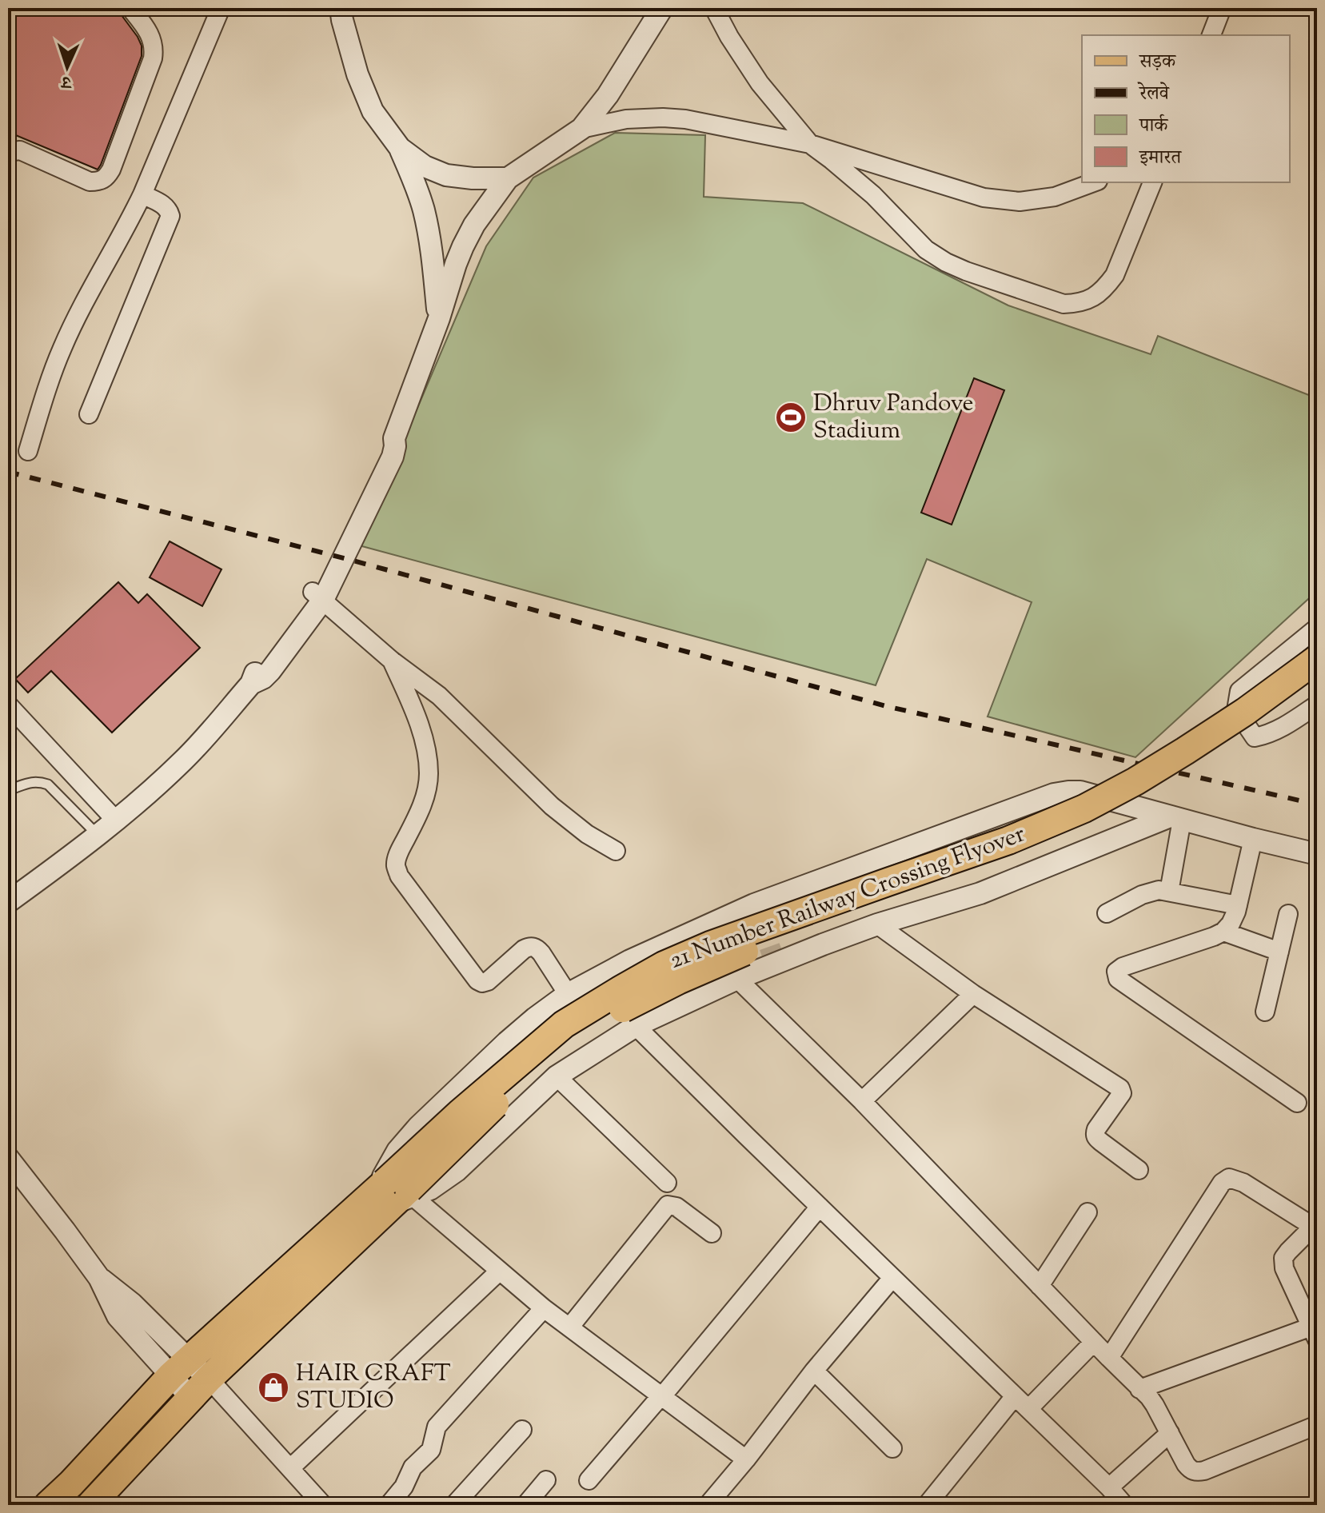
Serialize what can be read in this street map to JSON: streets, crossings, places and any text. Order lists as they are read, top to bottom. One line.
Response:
{"streets":{"main road":["21 Number Railway Crossing Flyover"]},"places":{"sports":["Dhruv Pandove Stadium"],"shop":["HAIR CRAFT STUDIO"]},"legend":["सड़क","रेलवे","पार्क","इमारत"],"north":"bottom"}
